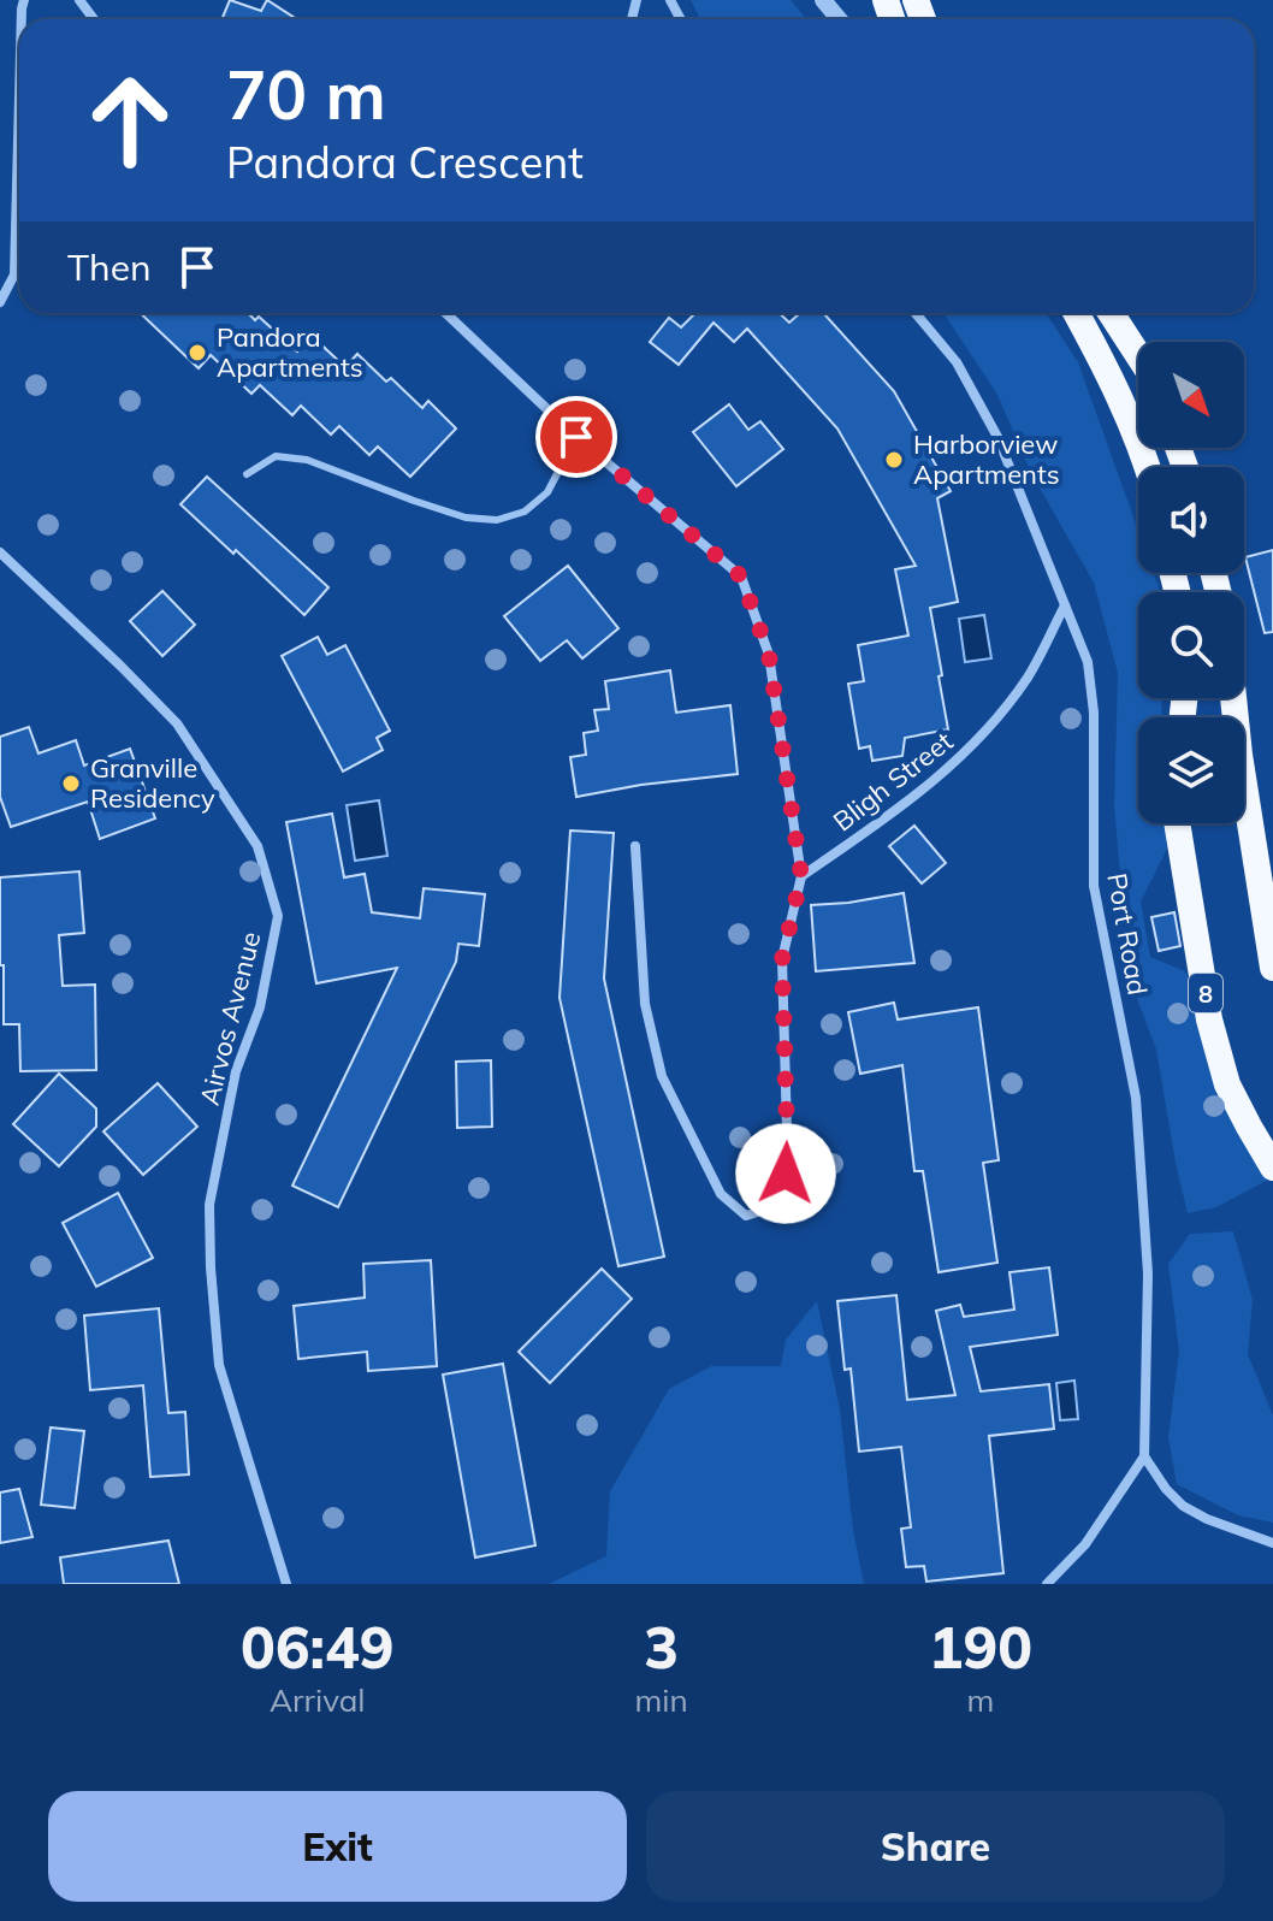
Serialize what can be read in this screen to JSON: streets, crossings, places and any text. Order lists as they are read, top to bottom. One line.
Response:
{"streets":{"highway":["8"],"street":["Bligh Street","Port Road","Airvos Avenue"]},"crossings":[["Bligh Street","Port Road"]],"places":["Pandora Apartments","Harborview Apartments","Granville Residency"],"north":"bottom right","page":{"turn":["70 m","Pandora Crescent"],"then":"Then","eta":["06:49","Arrival","3","min","190","m"],"buttons":["Exit","Share"]}}
